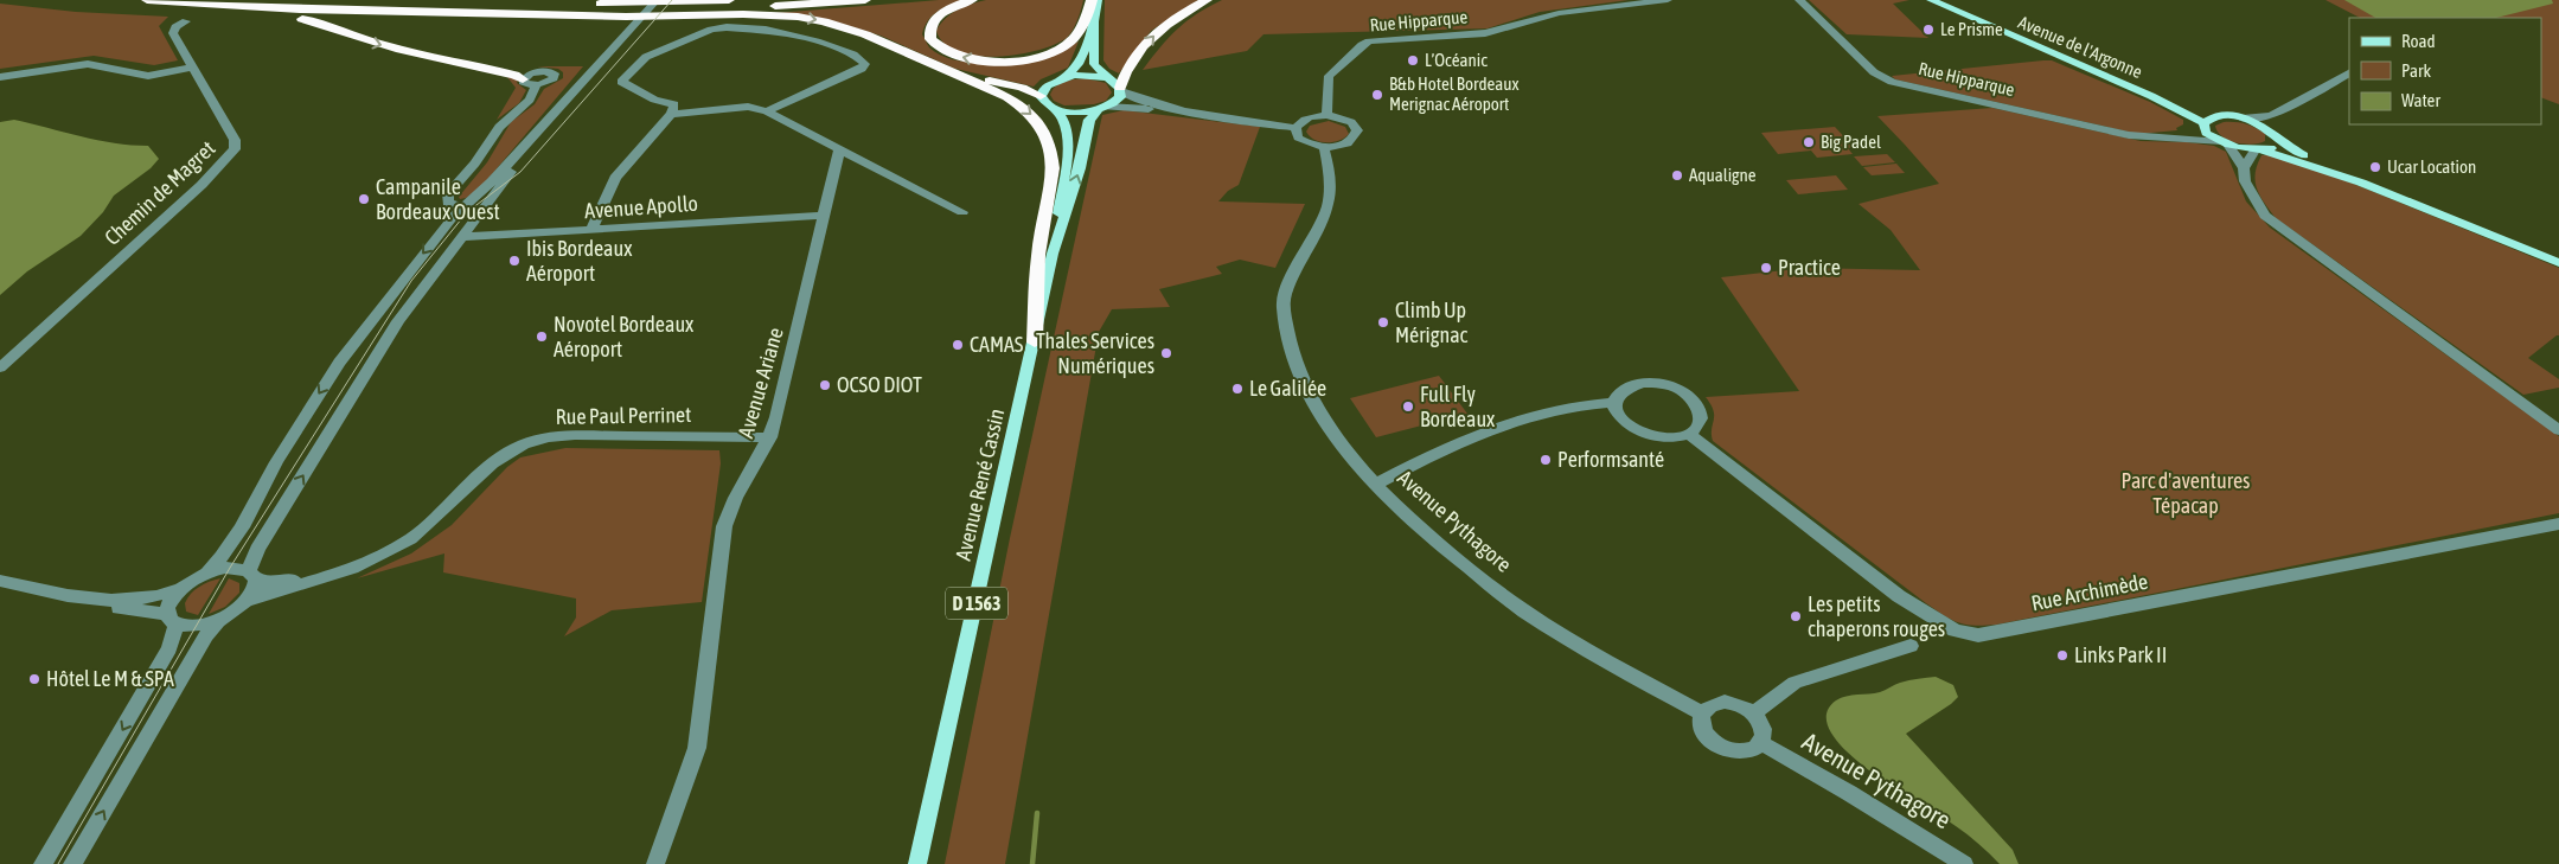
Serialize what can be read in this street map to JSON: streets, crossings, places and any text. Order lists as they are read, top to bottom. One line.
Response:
{"streets":{"main road":["Avenue de l'Argonne","Avenue René Cassin","D 1563"],"street":["Rue Hipparque","Chemin de Magret","Avenue Apollo","Avenue Ariane","Rue Paul Perrinet","Avenue Pythagore","Rue Archimède"]},"crossings":[["Rue Hipparque","Avenue de l'Argonne"],["Avenue Apollo","Avenue Ariane"],["Avenue Ariane","Rue Paul Perrinet"]],"parks":["Parc d'aventures Tépacap"],"places":["Le Prisme","L’Océanic","B&b Hotel Bordeaux Merignac Aéroport","Big Padel","Ucar Location","Aqualigne","Campanile Bordeaux Ouest","Ibis Bordeaux Aéroport","Practice","Climb Up Mérignac","Novotel Bordeaux Aéroport","CAMAS","Thales Services Numériques","OCSO DIOT","Le Galilée","Full Fly Bordeaux","Performsanté","Les petits chaperons rouges","Links Park II","Hôtel Le M & SPA"],"legend":["Road","Park","Water"]}
